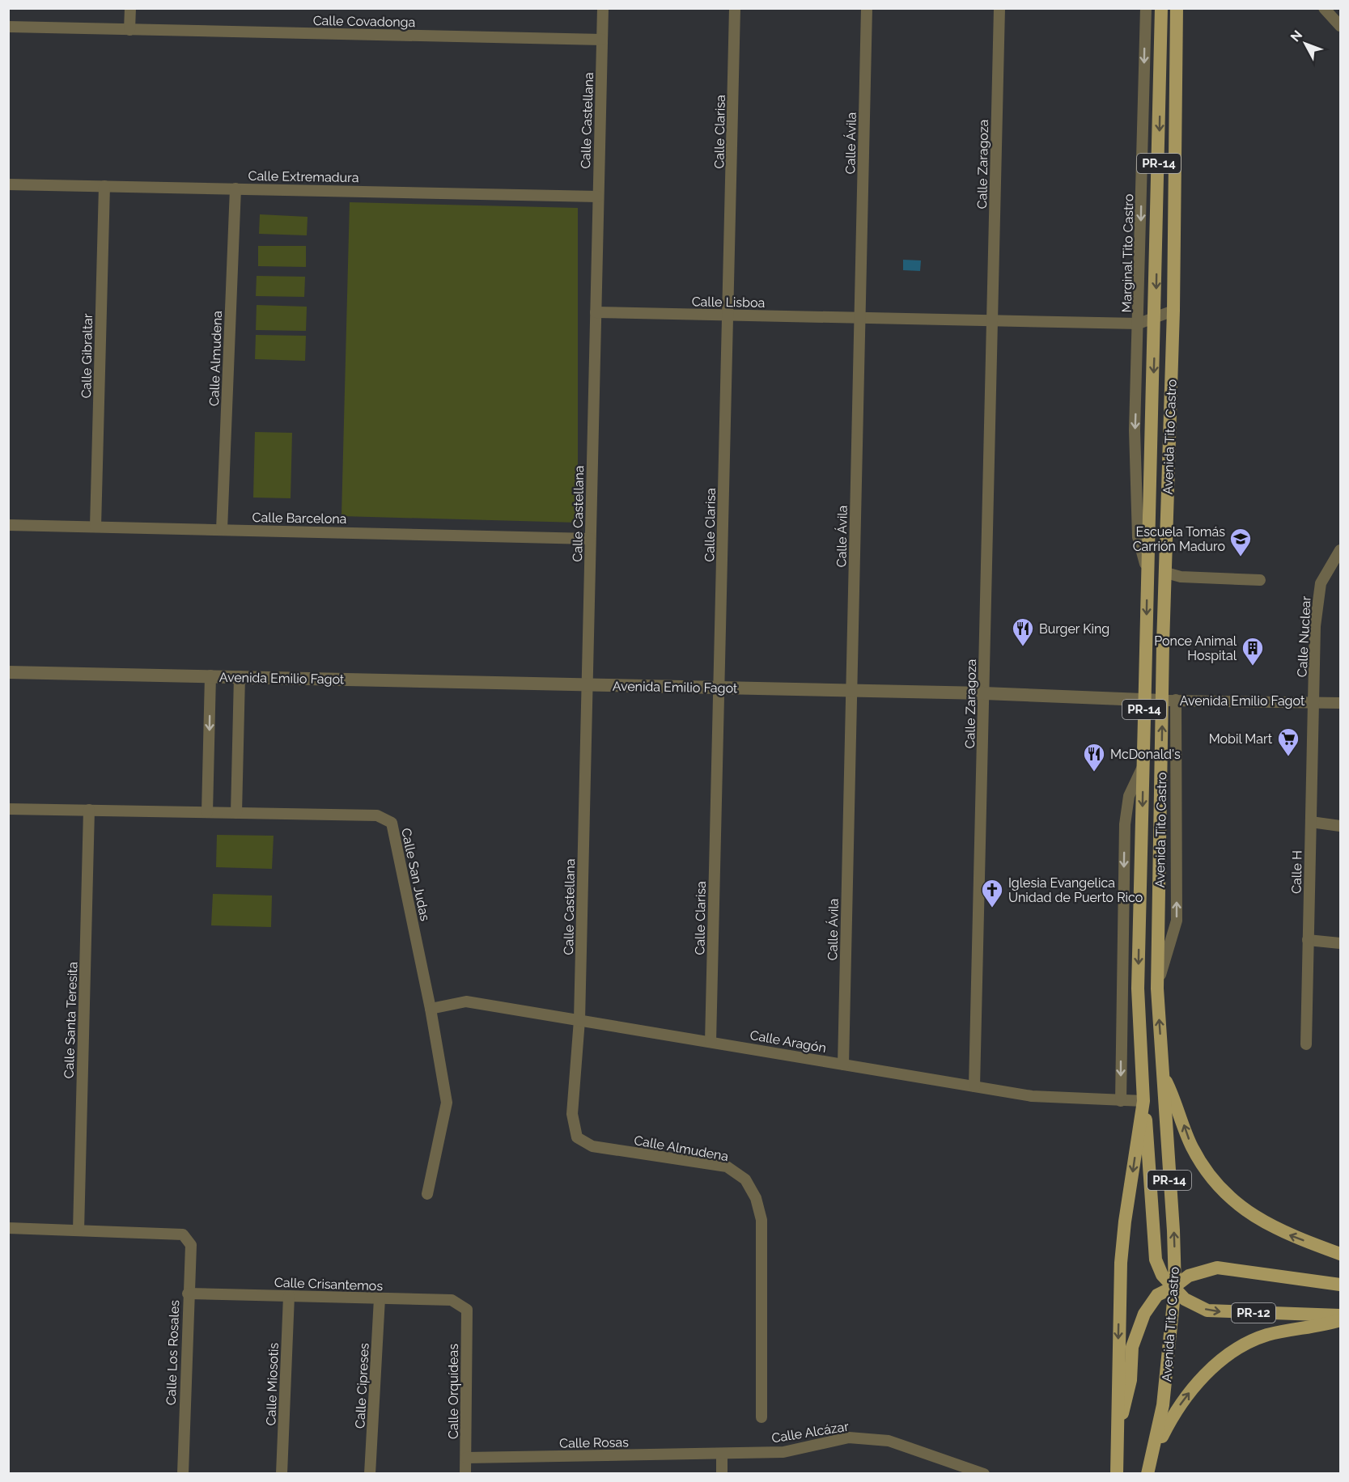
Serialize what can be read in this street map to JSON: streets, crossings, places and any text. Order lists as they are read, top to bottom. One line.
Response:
{"streets":{"main road":["PR-14","Avenida Tito Castro","PR-12"],"street":["Calle Covadonga","Calle Castellana","Calle Clarisa","Calle Ávila","Calle Zaragoza","Calle Extremadura","Marginal Tito Castro","Calle Lisboa","Calle Gibraltar","Calle Almudena","Calle Barcelona","Calle Nuclear","Avenida Emilio Fagot","Calle H","Calle San Judas","Calle Santa Teresita","Calle Aragón","Calle Crisantemos","Calle Los Rosales","Calle Miosotis","Calle Cipreses","Calle Orquídeas","Calle Alcázar","Calle Rosas"]},"crossings":[["Calle Covadonga","Calle Castellana"],["Calle Castellana","Calle Extremadura"],["Calle Castellana","Calle Lisboa"],["Calle Castellana","Calle Almudena"],["Calle Castellana","Calle Barcelona"],["Calle Castellana","Avenida Emilio Fagot"],["Calle Castellana","Calle Aragón"],["Calle Clarisa","Calle Lisboa"],["Calle Clarisa","Avenida Emilio Fagot"],["Calle Clarisa","Calle Aragón"],["Calle Ávila","Calle Lisboa"],["Calle Ávila","Avenida Emilio Fagot"],["Calle Ávila","Calle Aragón"],["Calle Zaragoza","Avenida Emilio Fagot"],["Calle Zaragoza","Calle Aragón"],["Calle Extremadura","Calle Gibraltar"],["Calle Extremadura","Calle Almudena"],["Marginal Tito Castro","Avenida Tito Castro"],["Calle Gibraltar","Calle Barcelona"],["Calle Almudena","Calle Barcelona"],["Calle Almudena","Calle Aragón"],["Avenida Tito Castro","Avenida Emilio Fagot"],["Avenida Tito Castro","Calle Aragón"],["Avenida Tito Castro","PR-12"],["Calle Nuclear","Avenida Emilio Fagot"],["Calle Nuclear","Calle H"],["Avenida Emilio Fagot","Calle H"],["Calle San Judas","Calle Santa Teresita"],["Calle San Judas","Calle Aragón"],["Calle Santa Teresita","Calle Los Rosales"],["Calle Crisantemos","Calle Los Rosales"],["Calle Crisantemos","Calle Miosotis"],["Calle Crisantemos","Calle Cipreses"],["Calle Crisantemos","Calle Orquídeas"],["Calle Orquídeas","Calle Rosas"],["Calle Alcázar","Calle Rosas"]],"one_way":["Marginal Tito Castro"],"places":{"school or university":["Escuela Tomás Carrión Maduro"],"restaurant":["Burger King","McDonald's"],"building":["Ponce Animal Hospital"],"supermarket":["Mobil Mart"],"church":["Iglesia Evangelica Unidad de Puerto Rico"]},"north":"top left"}
